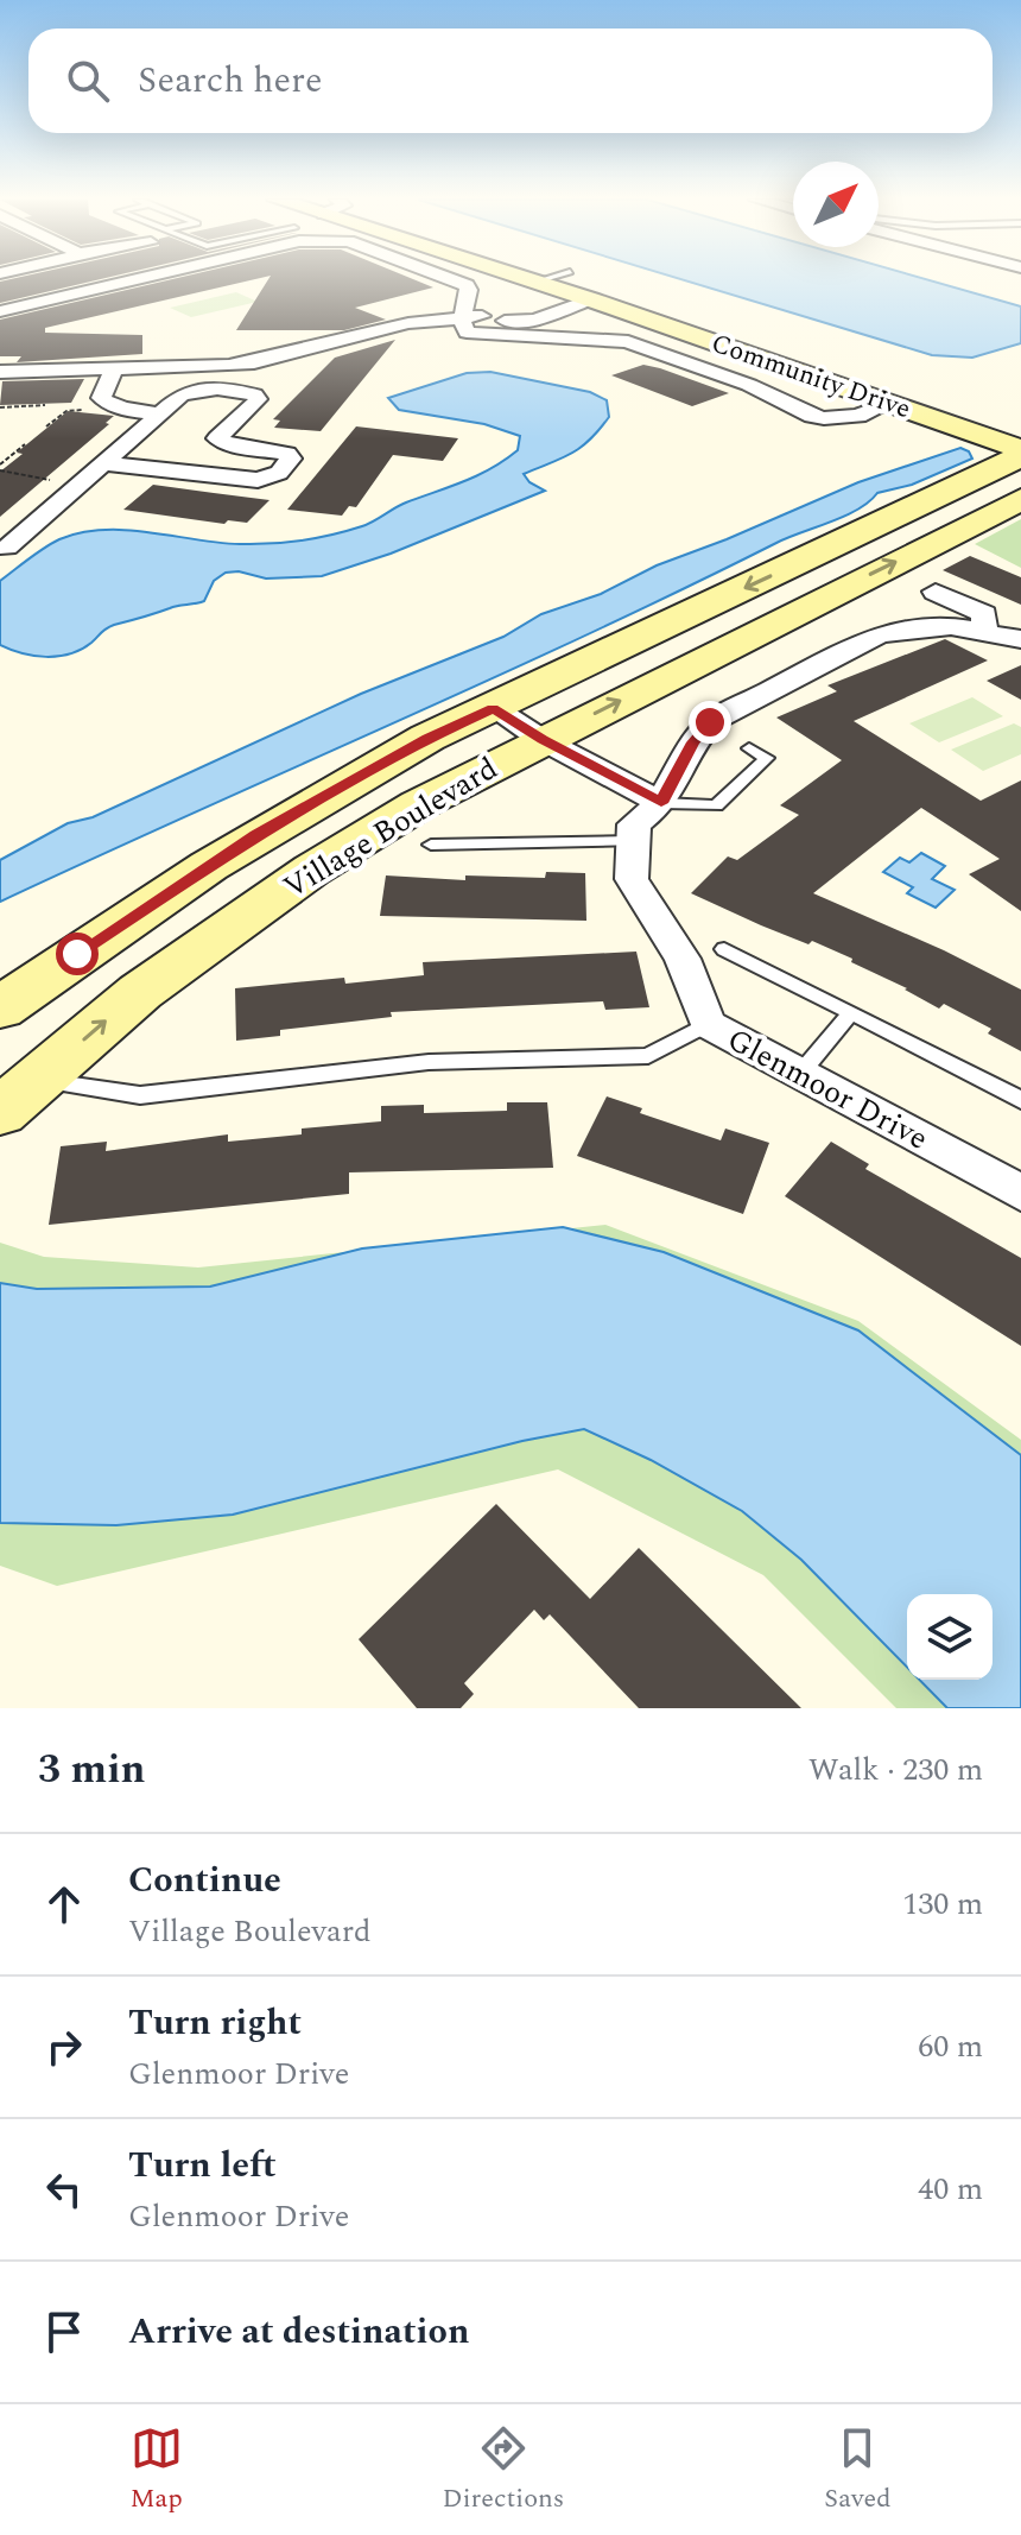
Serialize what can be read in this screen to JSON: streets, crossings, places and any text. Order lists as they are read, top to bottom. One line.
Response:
{"streets":{"street":["Community Drive","Village Boulevard","Glenmoor Drive"]},"crossings":[["Community Drive","Village Boulevard"]],"north":"top right","page":{"search":"Search here","heading":["3 min","Walk · 230 m"],"list":[["Continue","Village Boulevard","130 m"],["Turn right","Glenmoor Drive","60 m"],["Turn left","Glenmoor Drive","40 m"],"Arrive at destination"],"nav":["Map","Directions","Saved"]}}
